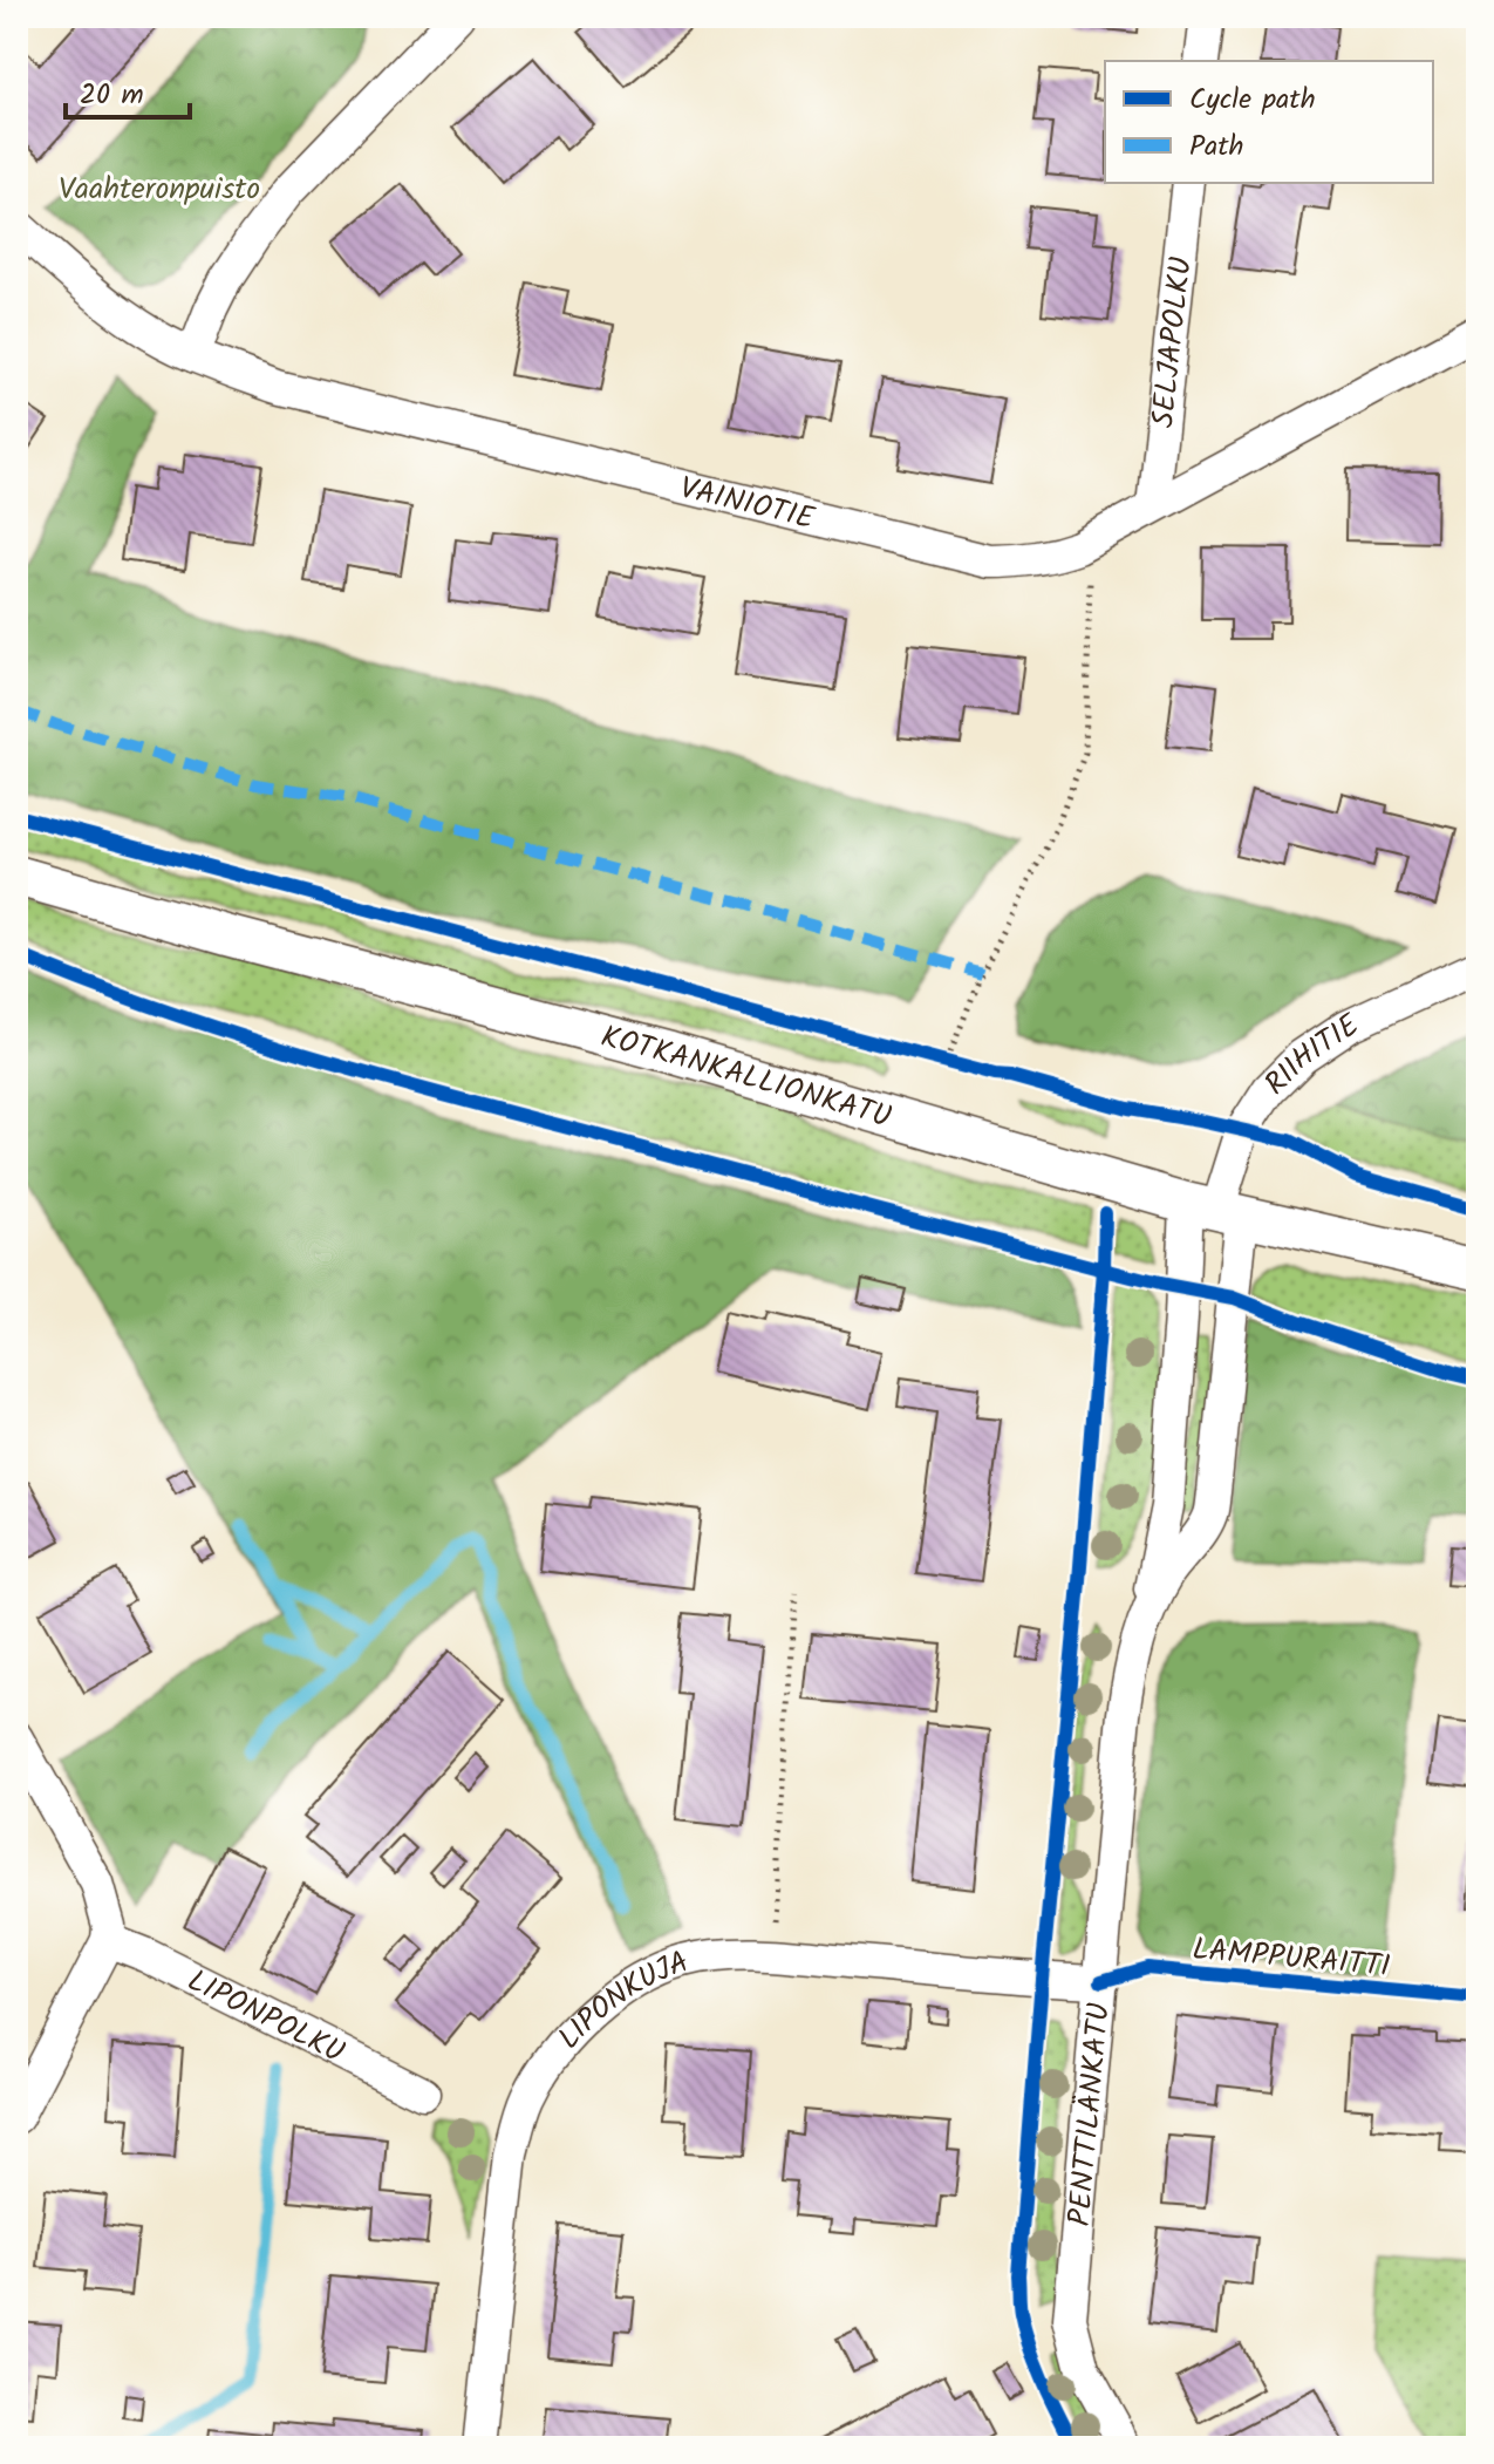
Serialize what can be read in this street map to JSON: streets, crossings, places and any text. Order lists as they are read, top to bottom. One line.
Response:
{"streets":{"street":["SELJAPOLKU","VAINIOTIE","RIIHITIE","KOTKANKALLIONKATU","LIPONKUJA","LIPONPOLKU","PENTTILÄNKATU"],"cycle path":["LAMPPURAITTI"]},"crossings":[["SELJAPOLKU","VAINIOTIE"],["RIIHITIE","KOTKANKALLIONKATU"],["RIIHITIE","PENTTILÄNKATU"],["KOTKANKALLIONKATU","PENTTILÄNKATU"],["LIPONKUJA","PENTTILÄNKATU"]],"parks":["Vaahteronpuisto"],"legend":["Cycle path","Path"],"scale_bar":"20 m"}
